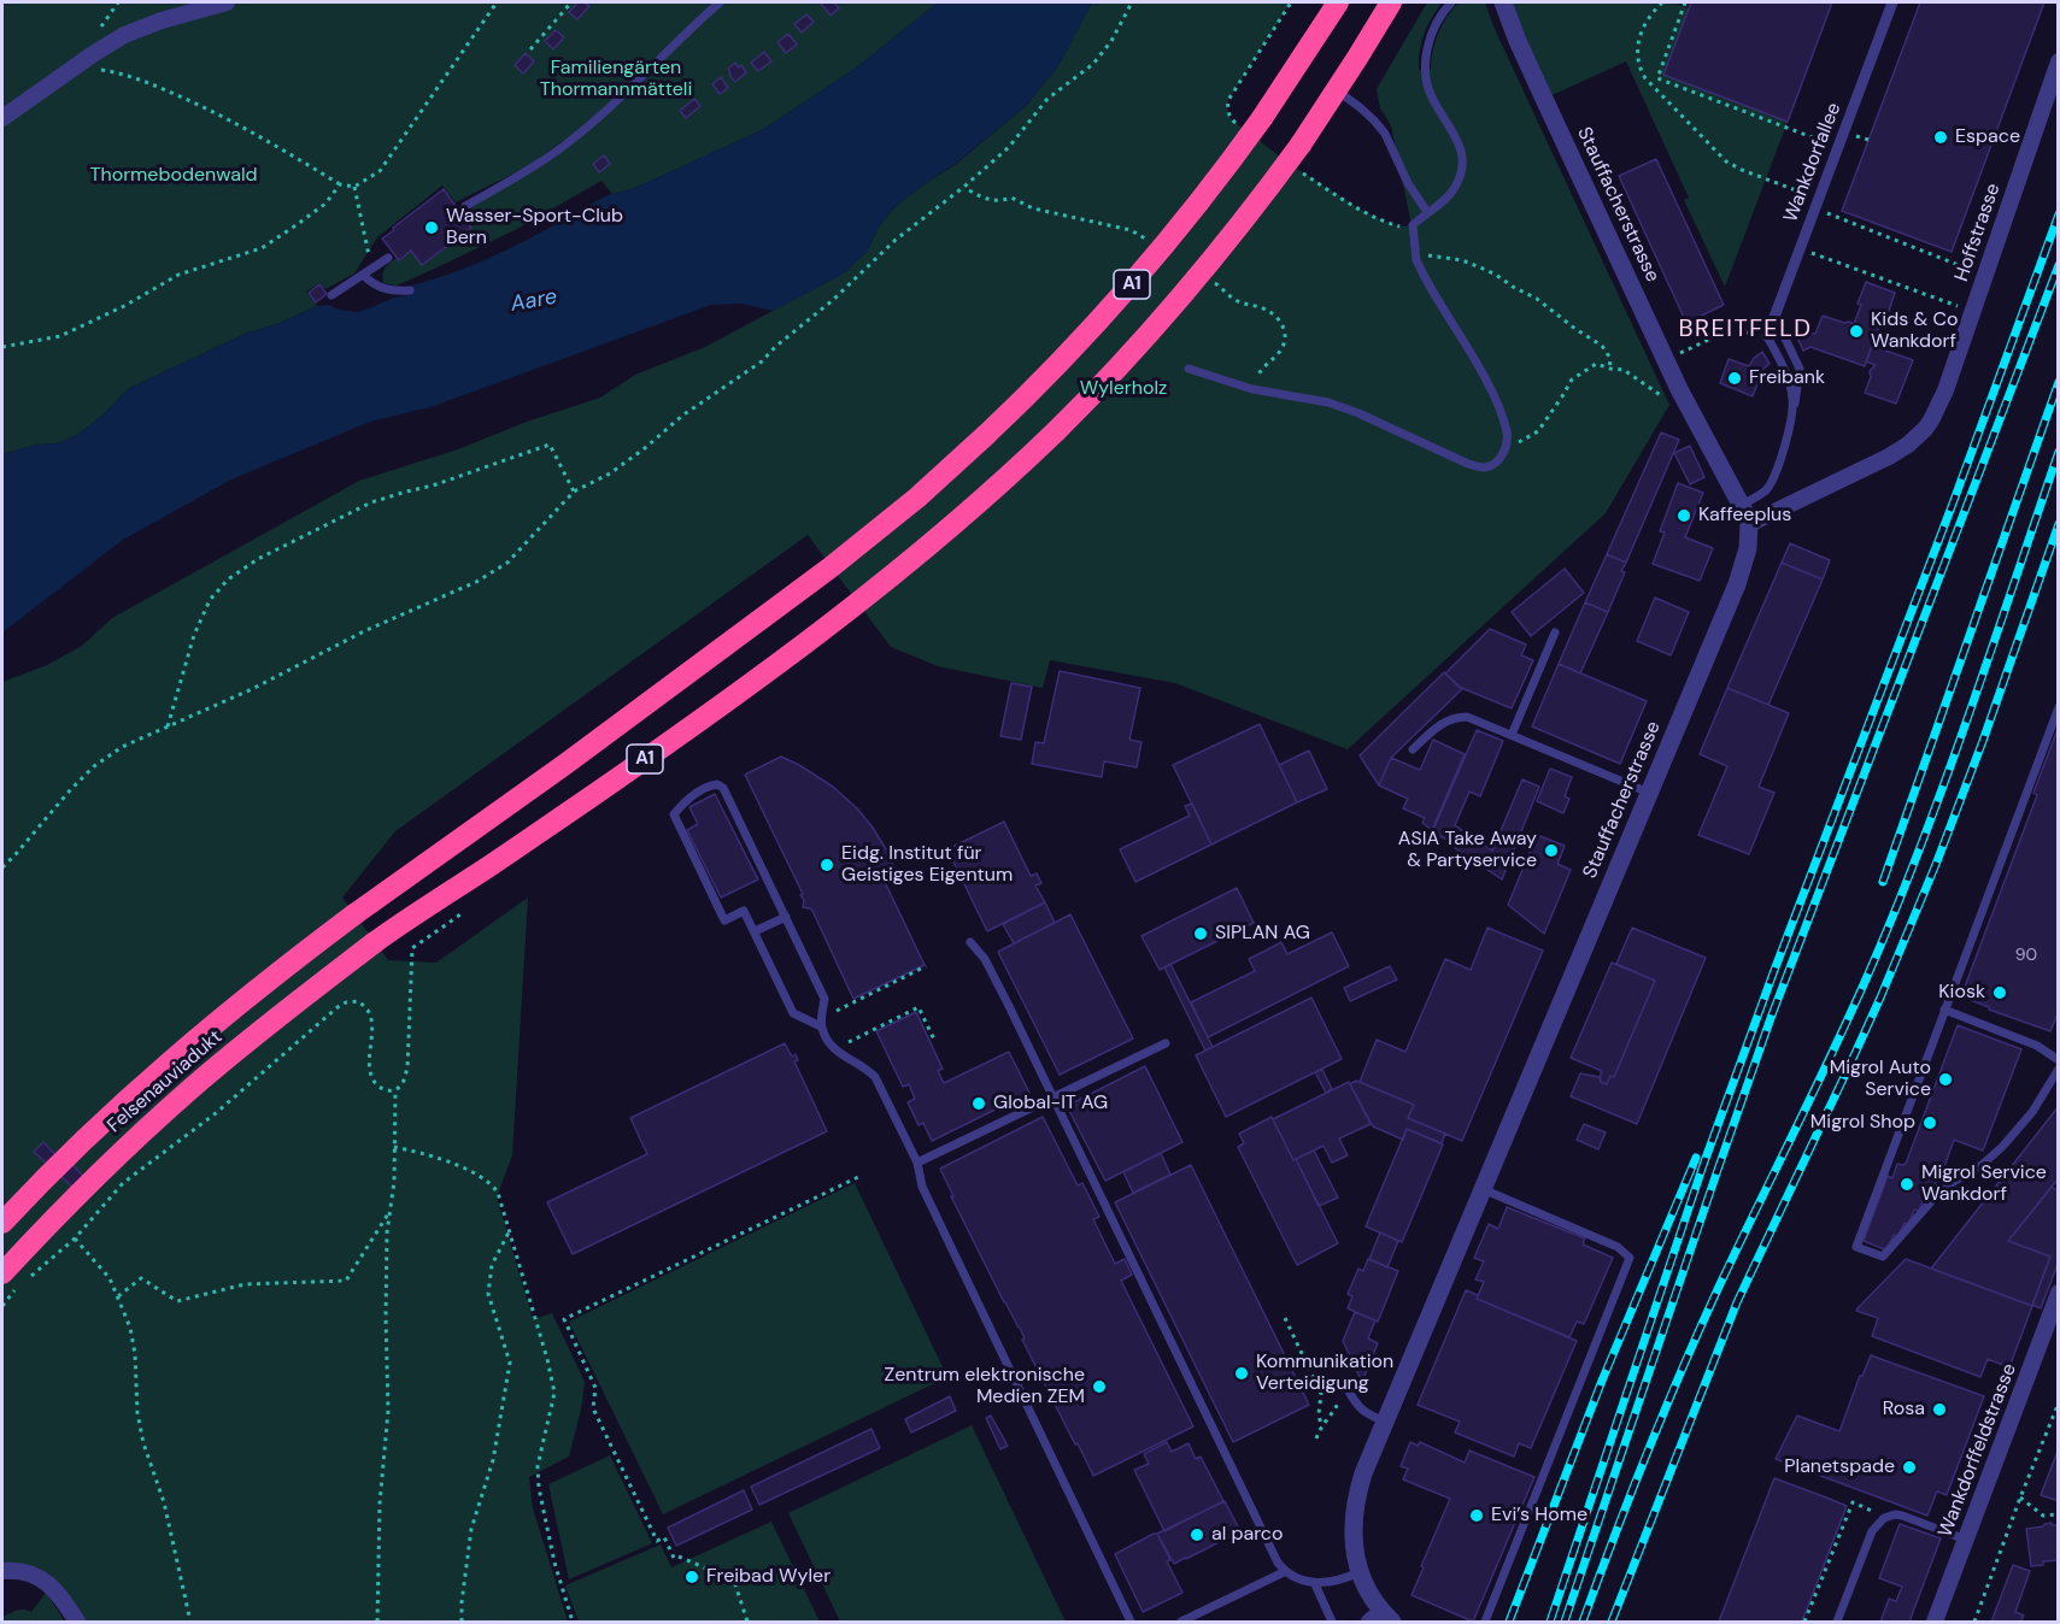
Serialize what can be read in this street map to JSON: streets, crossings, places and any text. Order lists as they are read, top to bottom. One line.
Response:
{"streets":{"highway":["A1","Felsenauviadukt"],"street":["Wankdorfallee","Stauffacherstrasse","Hoffstrasse","Wankdorffeldstrasse"]},"crossings":[["Stauffacherstrasse","Hoffstrasse"],["A1","Felsenauviadukt"]],"districts":["BREITFELD"],"water":["Aare"],"parks":["Familiengärten Thormannmätteli","Thormebodenwald","Wylerholz"],"places":["Espace","Wasser-Sport-Club Bern","Kids & Co Wankdorf","Freibank","Kaffeeplus","ASIA Take Away & Partyservice","Eidg. Institut für Geistiges Eigentum","SIPLAN AG","Kiosk","Migrol Auto Service","Global-IT AG","Migrol Shop","Migrol Service Wankdorf","Kommunikation Verteidigung","Zentrum elektronische Medien ZEM","Rosa","Planetspade","Evi’s Home","al parco","Freibad Wyler"],"house_numbers":["90"]}
